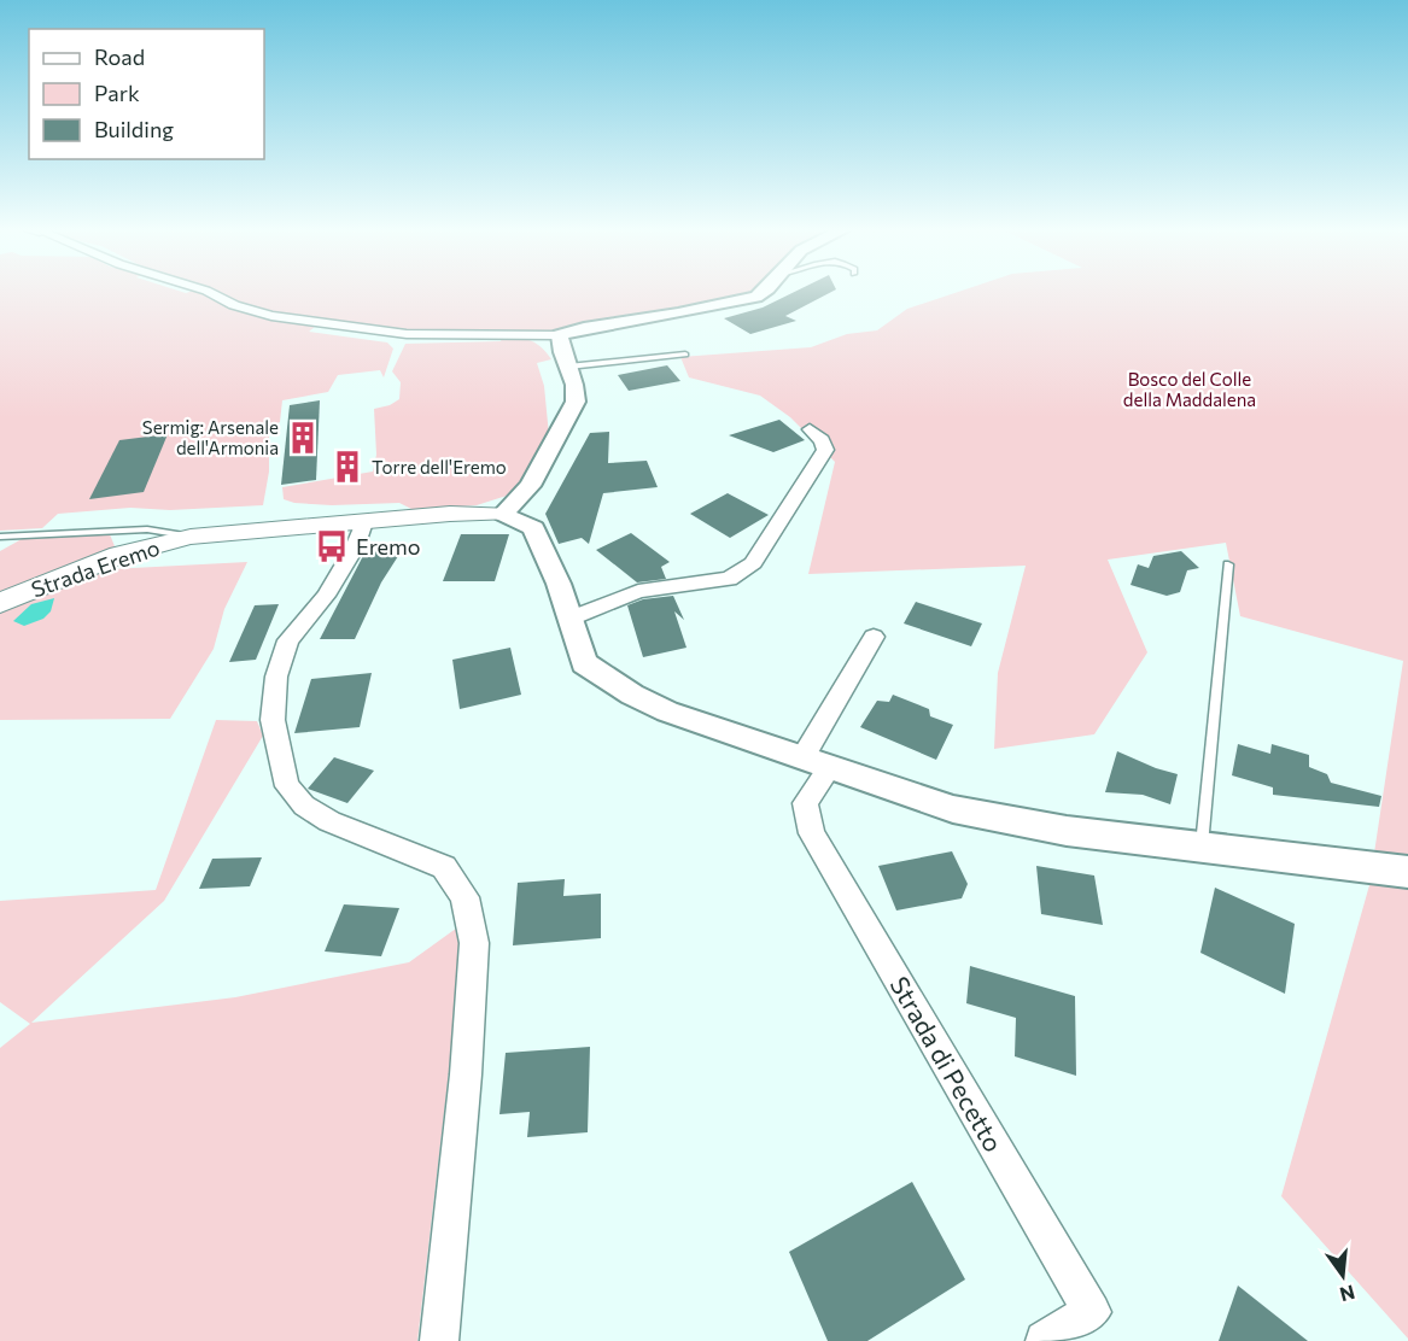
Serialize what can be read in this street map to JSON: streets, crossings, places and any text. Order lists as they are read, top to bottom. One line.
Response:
{"streets":{"main road":["Strada Eremo"],"street":["Strada di Pecetto"]},"crossings":[["Strada Eremo","Strada di Pecetto"]],"parks":["Bosco del Colle della Maddalena"],"places":{"building":["Sermig: Arsenale dell'Armonia","Torre dell'Eremo"],"bus stop":["Eremo"]},"legend":["Road","Park","Building"],"north":"bottom"}
